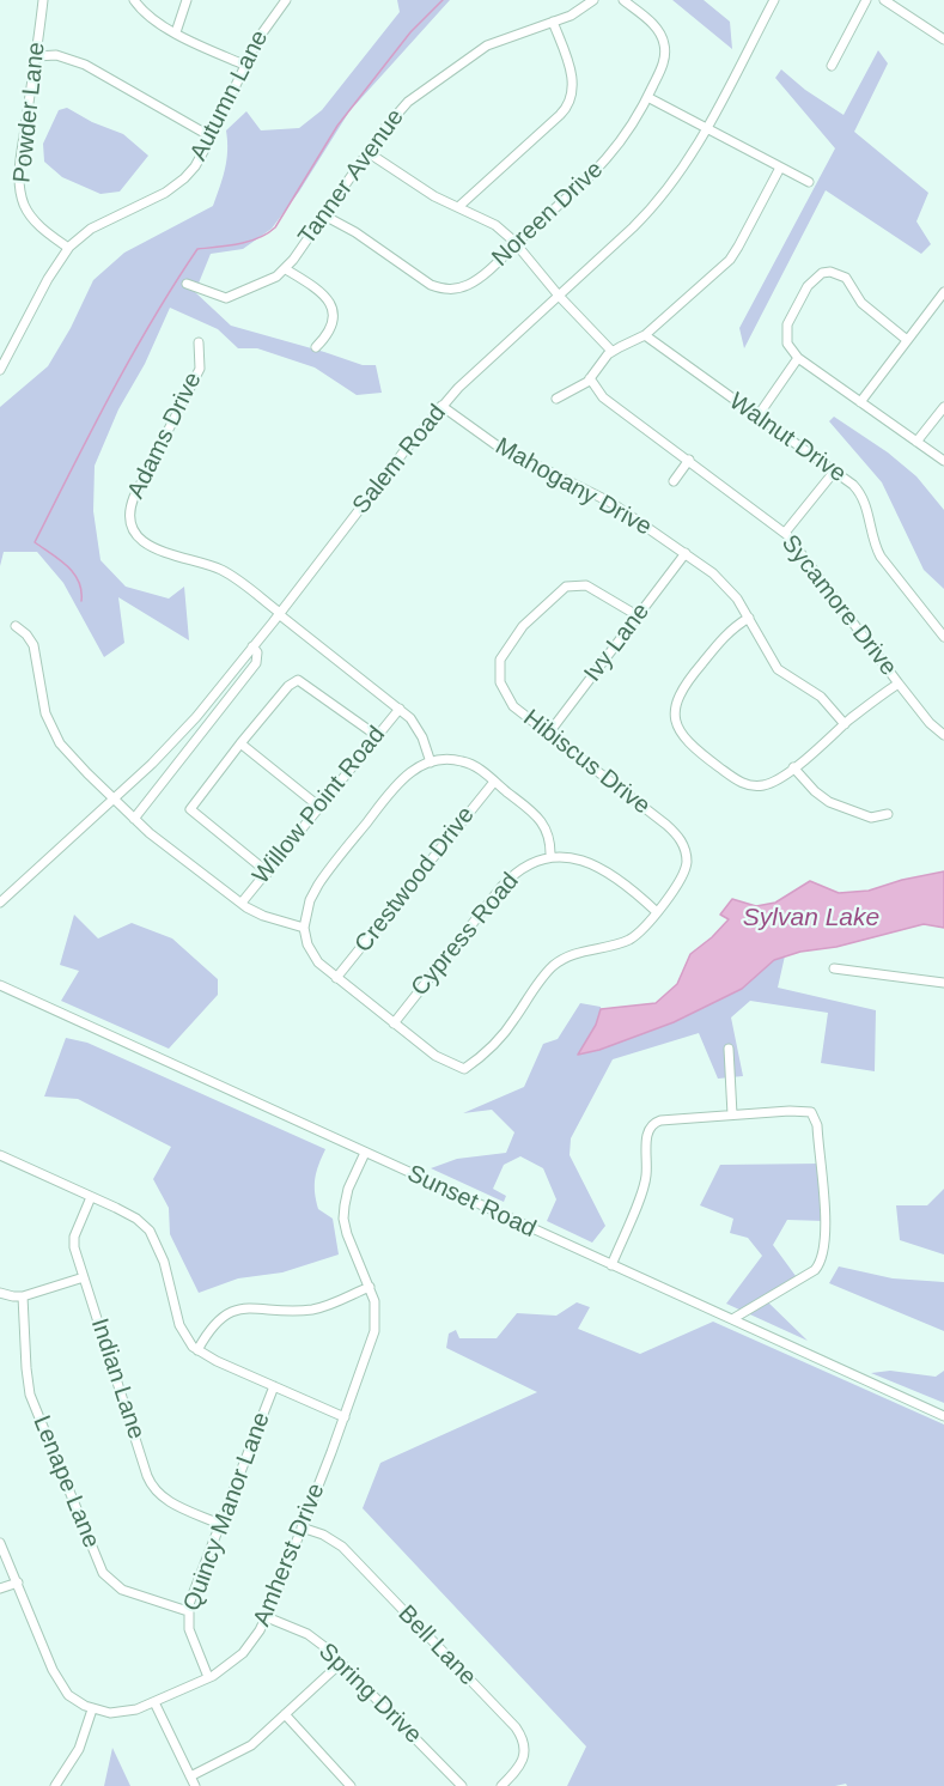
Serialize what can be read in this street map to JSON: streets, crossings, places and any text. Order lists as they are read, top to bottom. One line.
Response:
{"streets":{"street":["Autumn Lane","Powder Lane","Tanner Avenue","Noreen Drive","Adams Drive","Walnut Drive","Salem Road","Mahogany Drive","Sycamore Drive","Ivy Lane","Hibiscus Drive","Willow Point Road","Crestwood Drive","Cypress Road","Sunset Road","Indian Lane","Lenape Lane","Quincy Manor Lane","Amherst Drive","Bell Lane","Spring Drive"]},"crossings":[["Autumn Lane","Powder Lane"],["Tanner Avenue","Noreen Drive"],["Adams Drive","Salem Road"],["Salem Road","Mahogany Drive"],["Mahogany Drive","Ivy Lane"],["Ivy Lane","Hibiscus Drive"],["Hibiscus Drive","Cypress Road"],["Sunset Road","Amherst Drive"],["Indian Lane","Quincy Manor Lane"],["Lenape Lane","Quincy Manor Lane"],["Quincy Manor Lane","Amherst Drive"],["Amherst Drive","Bell Lane"],["Amherst Drive","Spring Drive"]],"water":["Sylvan Lake"]}
